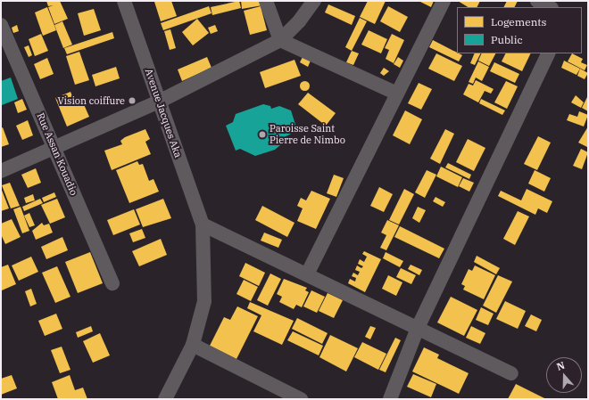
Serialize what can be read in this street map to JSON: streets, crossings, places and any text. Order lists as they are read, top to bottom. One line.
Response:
{"streets":{"street":["Avenue Jacques Aka","Rue Assan Kouadio"]},"places":["Vision coiffure","Paroisse Saint Pierre de Nimbo"],"legend":["Logements","Public"],"north":"top"}
